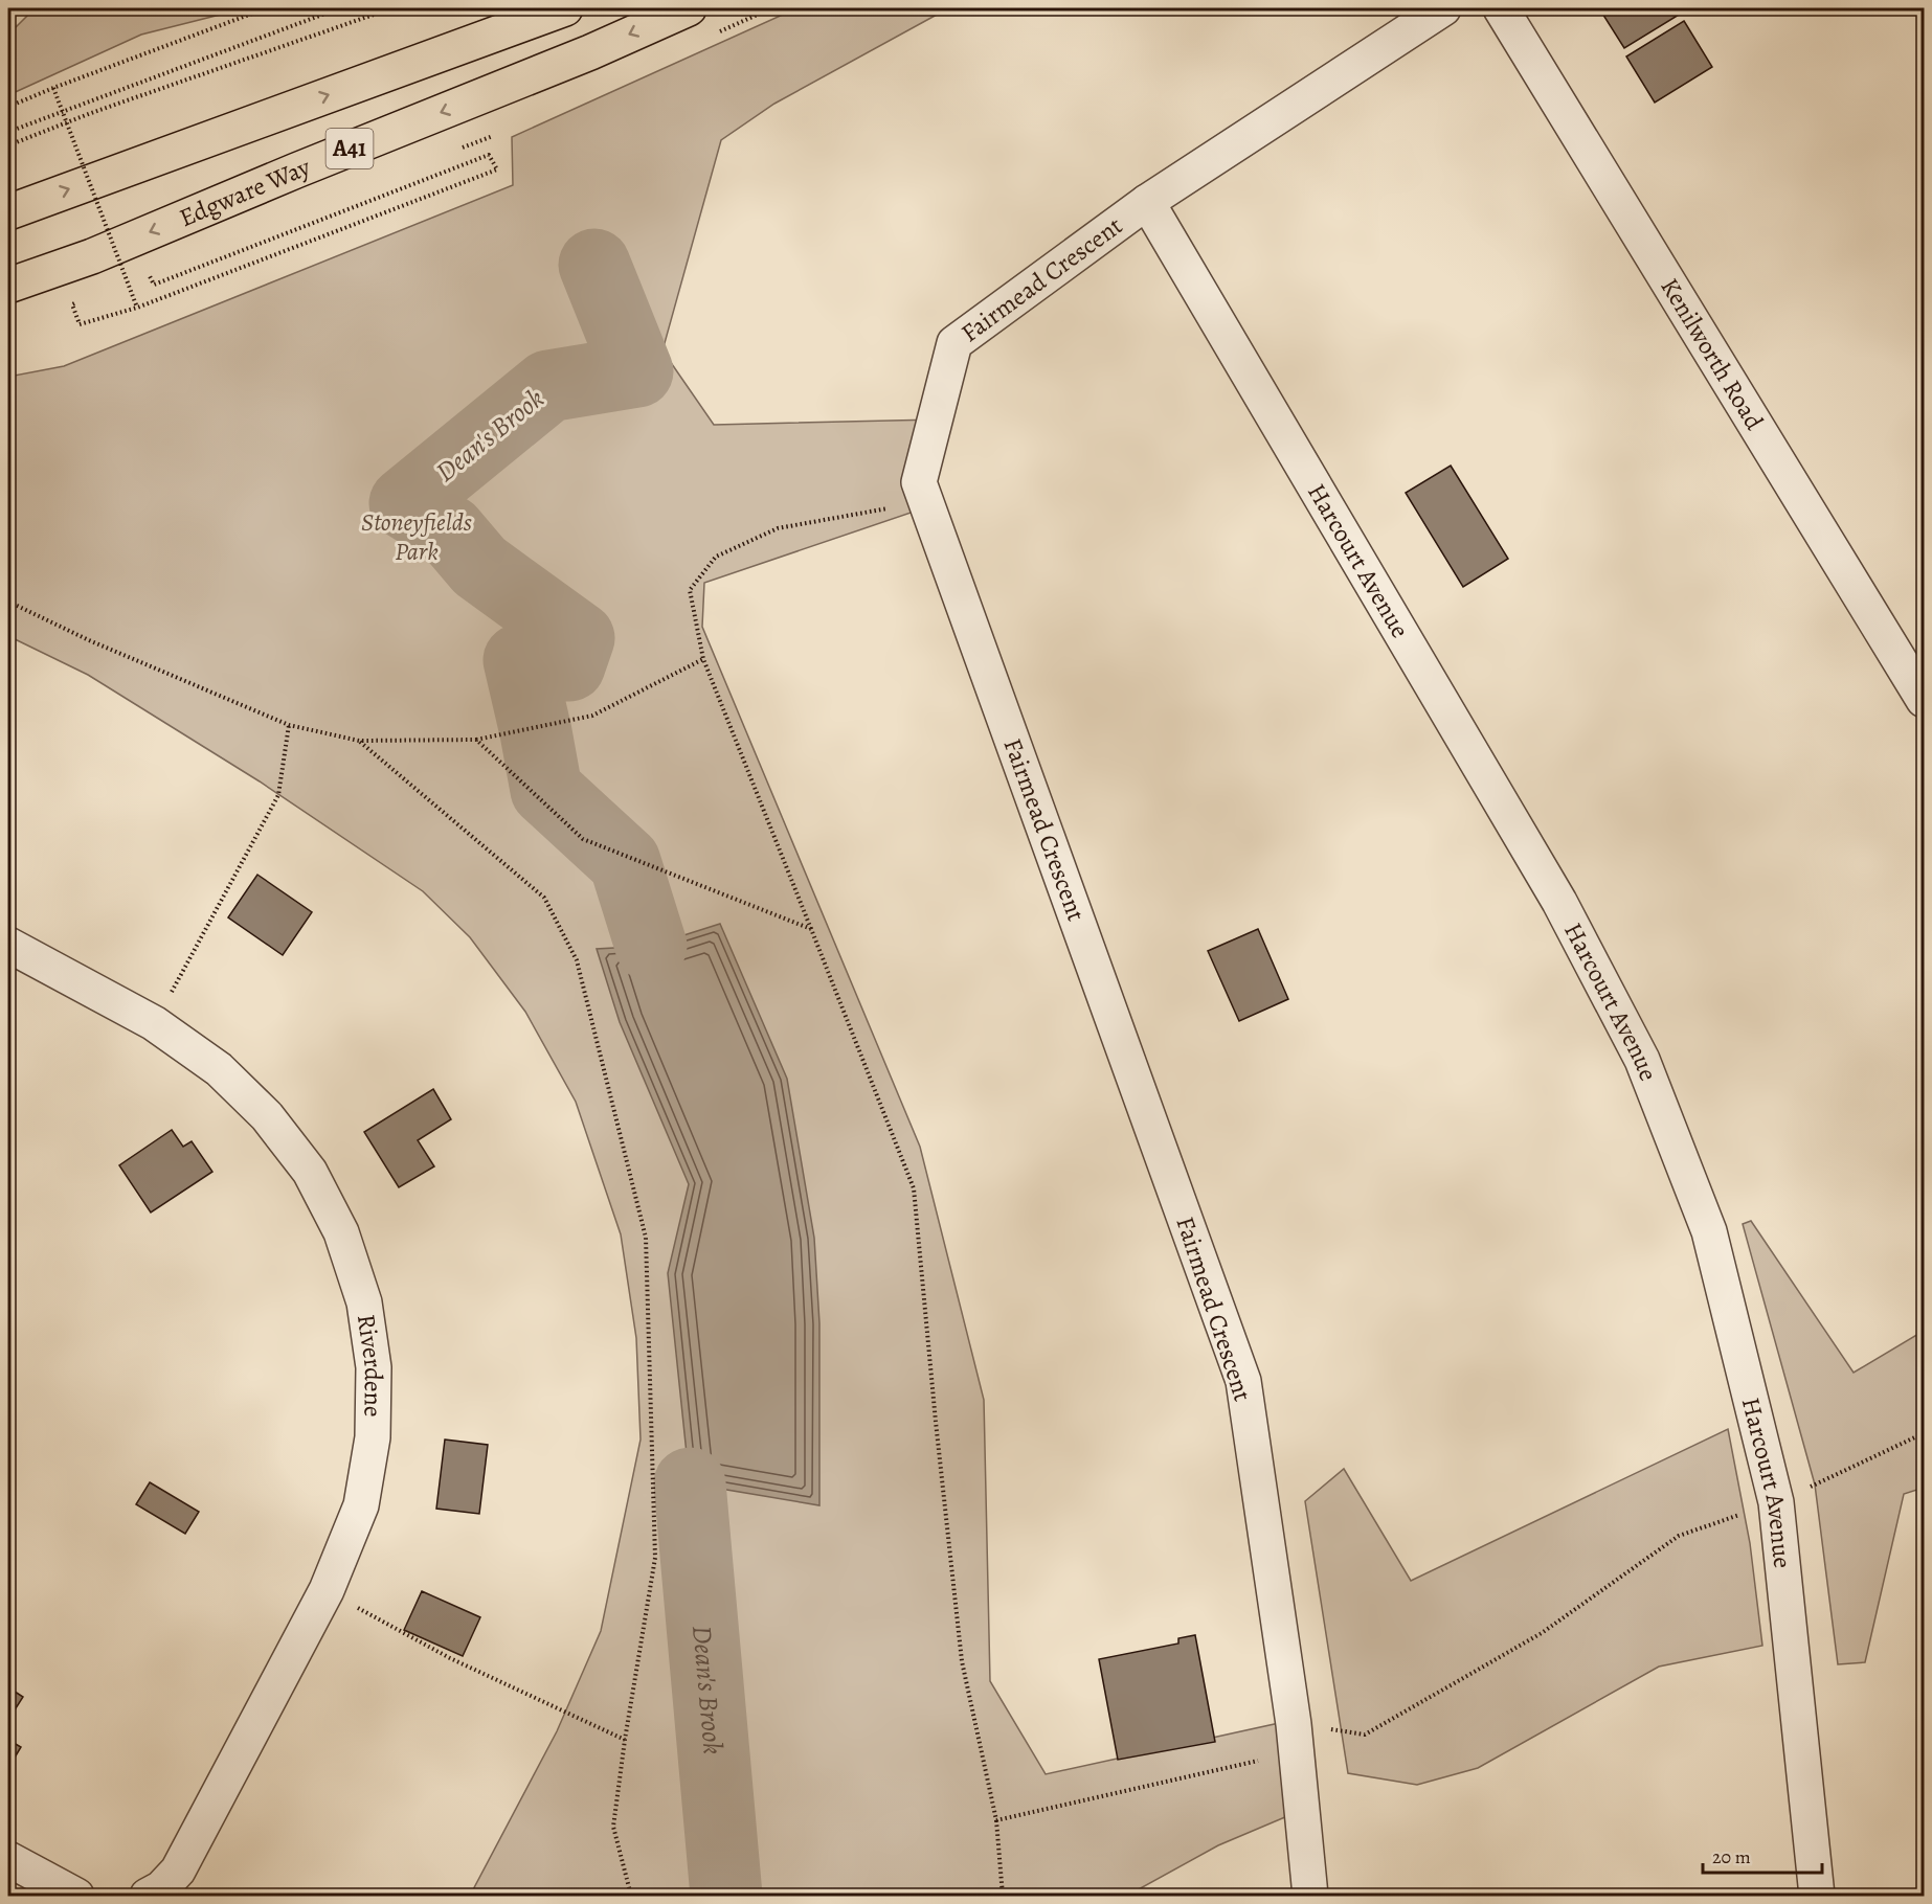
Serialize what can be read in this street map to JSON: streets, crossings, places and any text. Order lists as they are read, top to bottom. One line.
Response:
{"streets":{"highway":["A41","Edgware Way"],"street":["Fairmead Crescent","Kenilworth Road","Harcourt Avenue","Riverdene"]},"crossings":[["Fairmead Crescent","Harcourt Avenue"]],"water":["Dean's Brook"],"parks":["Stoneyfields Park"],"scale_bar":"20 m"}
